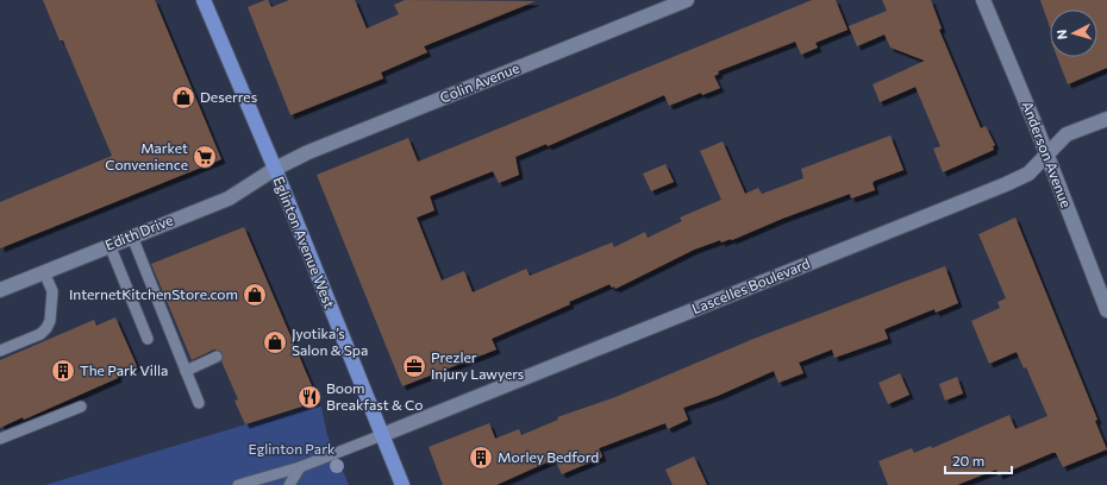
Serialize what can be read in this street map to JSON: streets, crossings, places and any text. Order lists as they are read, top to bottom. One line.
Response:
{"streets":{"main road":["Eglinton Avenue West"],"street":["Colin Avenue","Anderson Avenue","Edith Drive","Lascelles Boulevard"]},"crossings":[["Colin Avenue","Edith Drive"],["Colin Avenue","Eglinton Avenue West"],["Anderson Avenue","Lascelles Boulevard"],["Edith Drive","Eglinton Avenue West"],["Eglinton Avenue West","Lascelles Boulevard"]],"parks":["Eglinton Park"],"places":{"shop":["Deserres","InternetKitchenStore.com","Jyotika’s Salon & Spa"],"supermarket":["Market Convenience"],"office":["Prezler Injury Lawyers"],"building":["The Park Villa","Morley Bedford"],"restaurant":["Boom Breakfast & Co"]},"scale_bar":"20 m","north":"left"}
